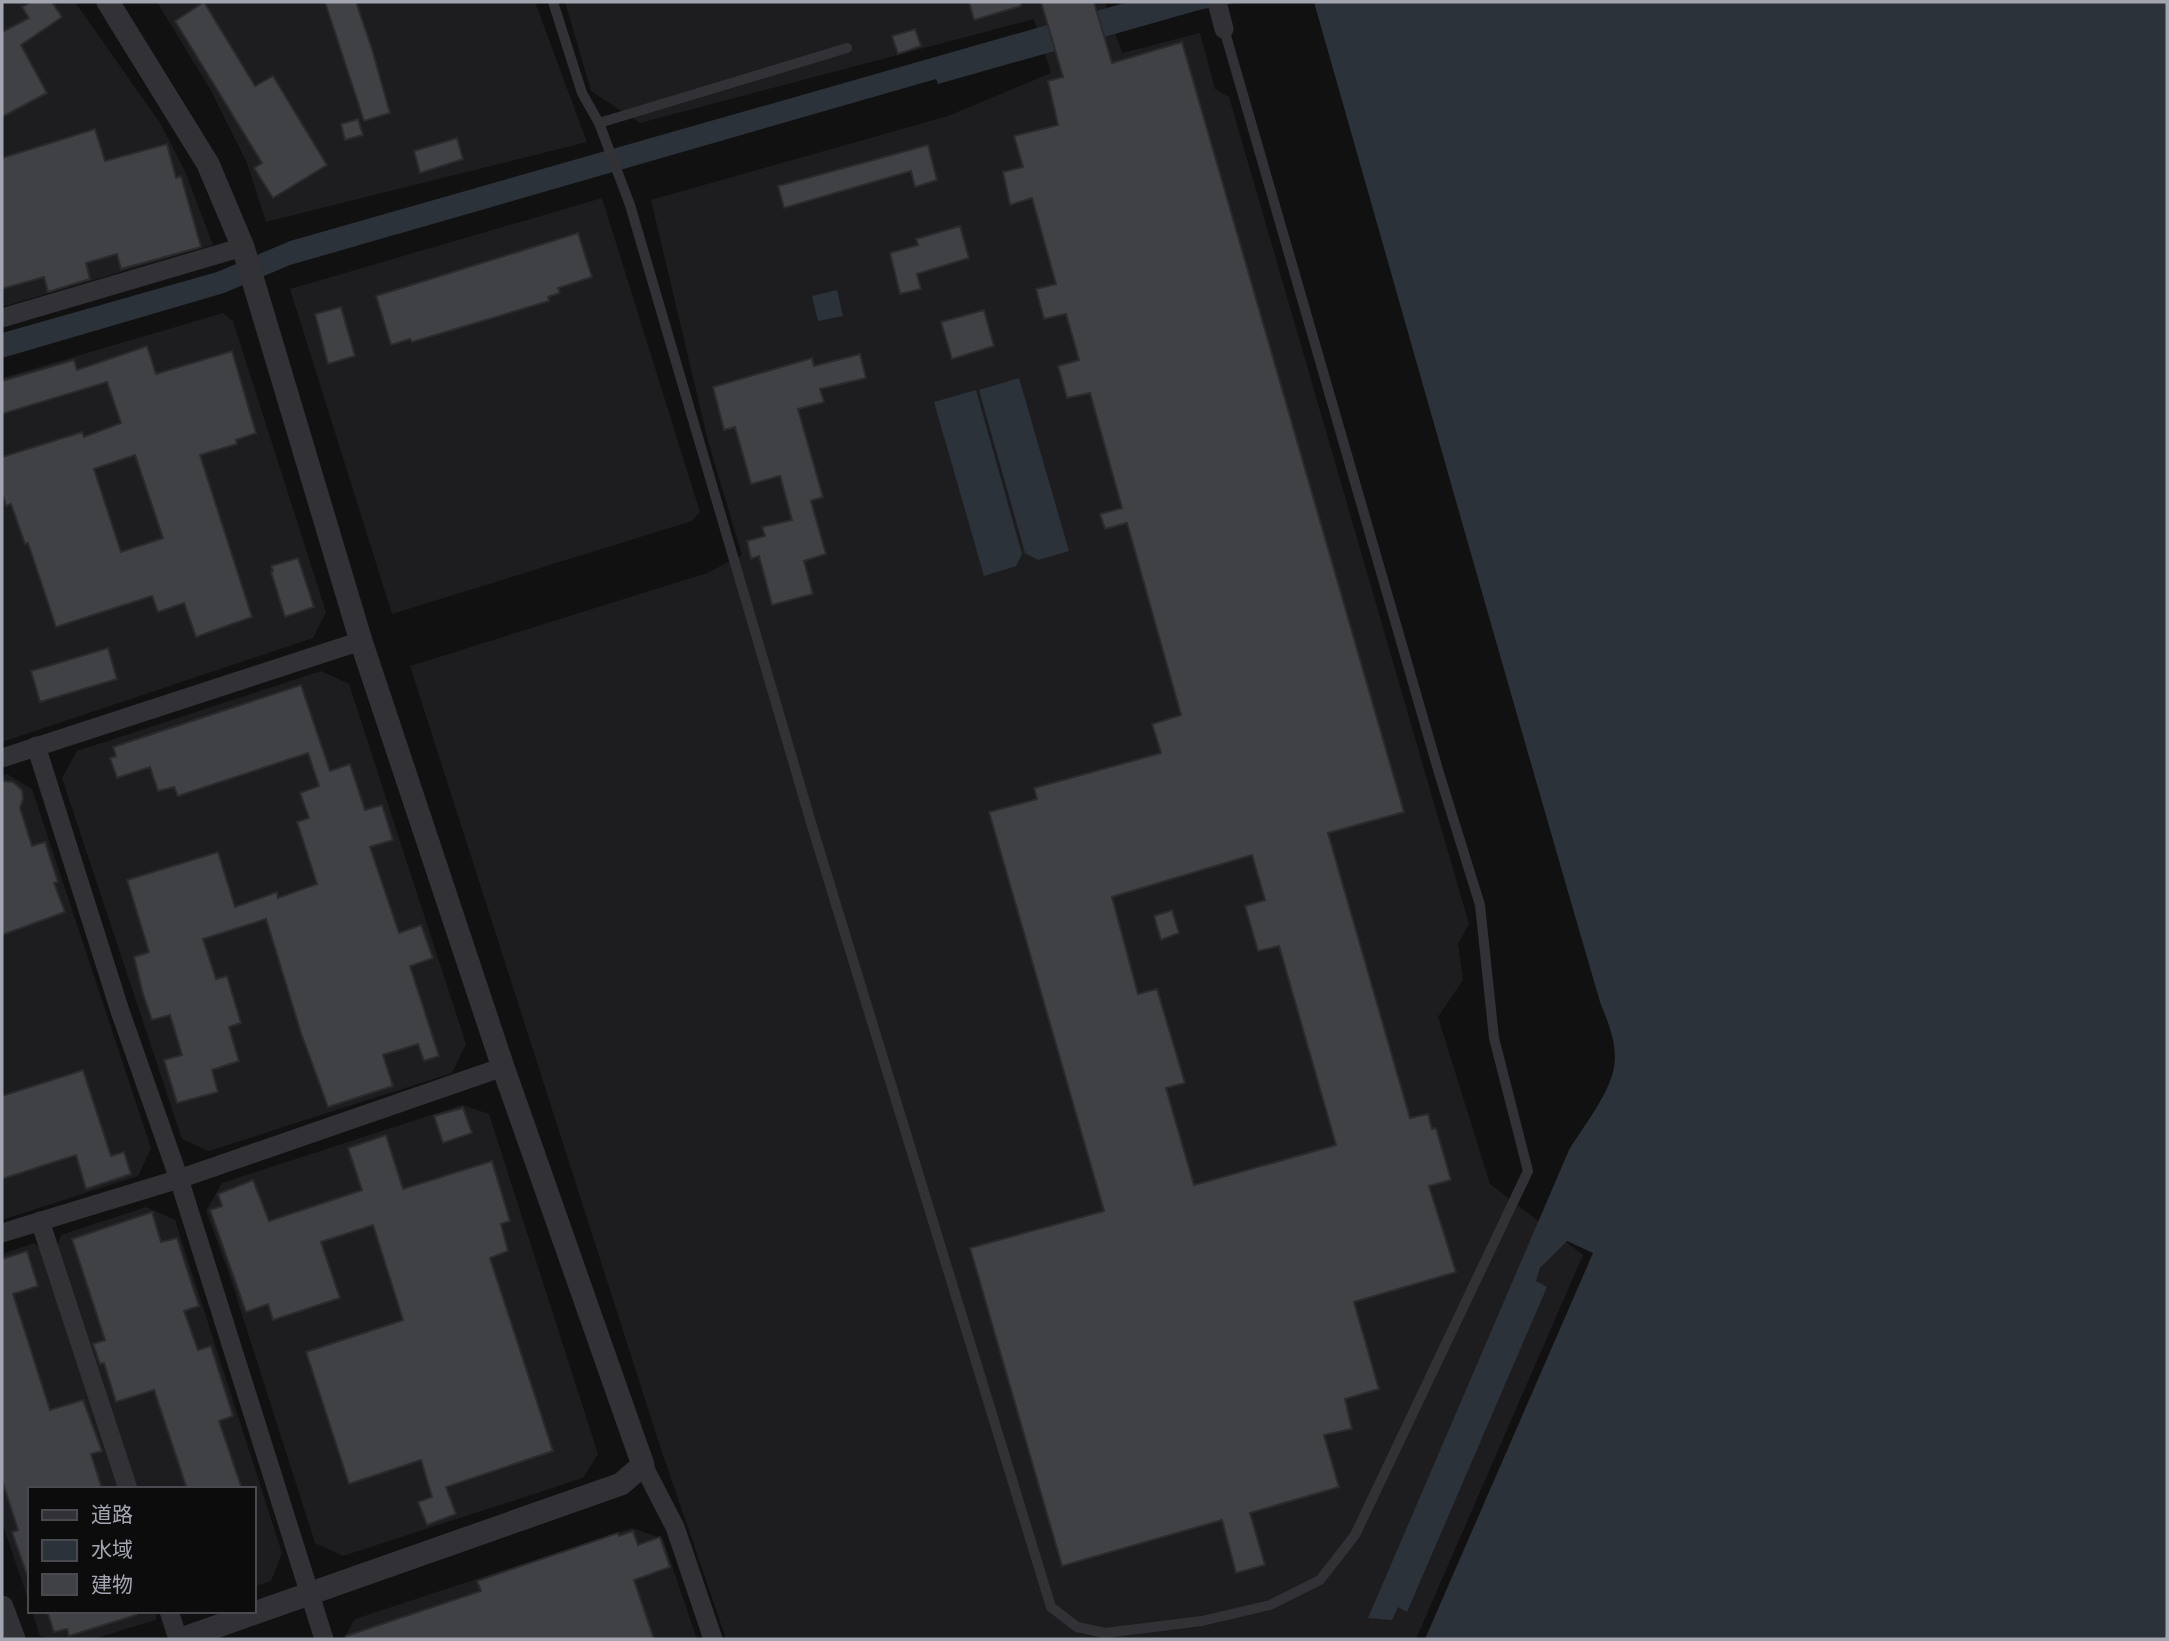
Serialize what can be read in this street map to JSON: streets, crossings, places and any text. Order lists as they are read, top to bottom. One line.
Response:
{"legend":["道路","水域","建物"]}
